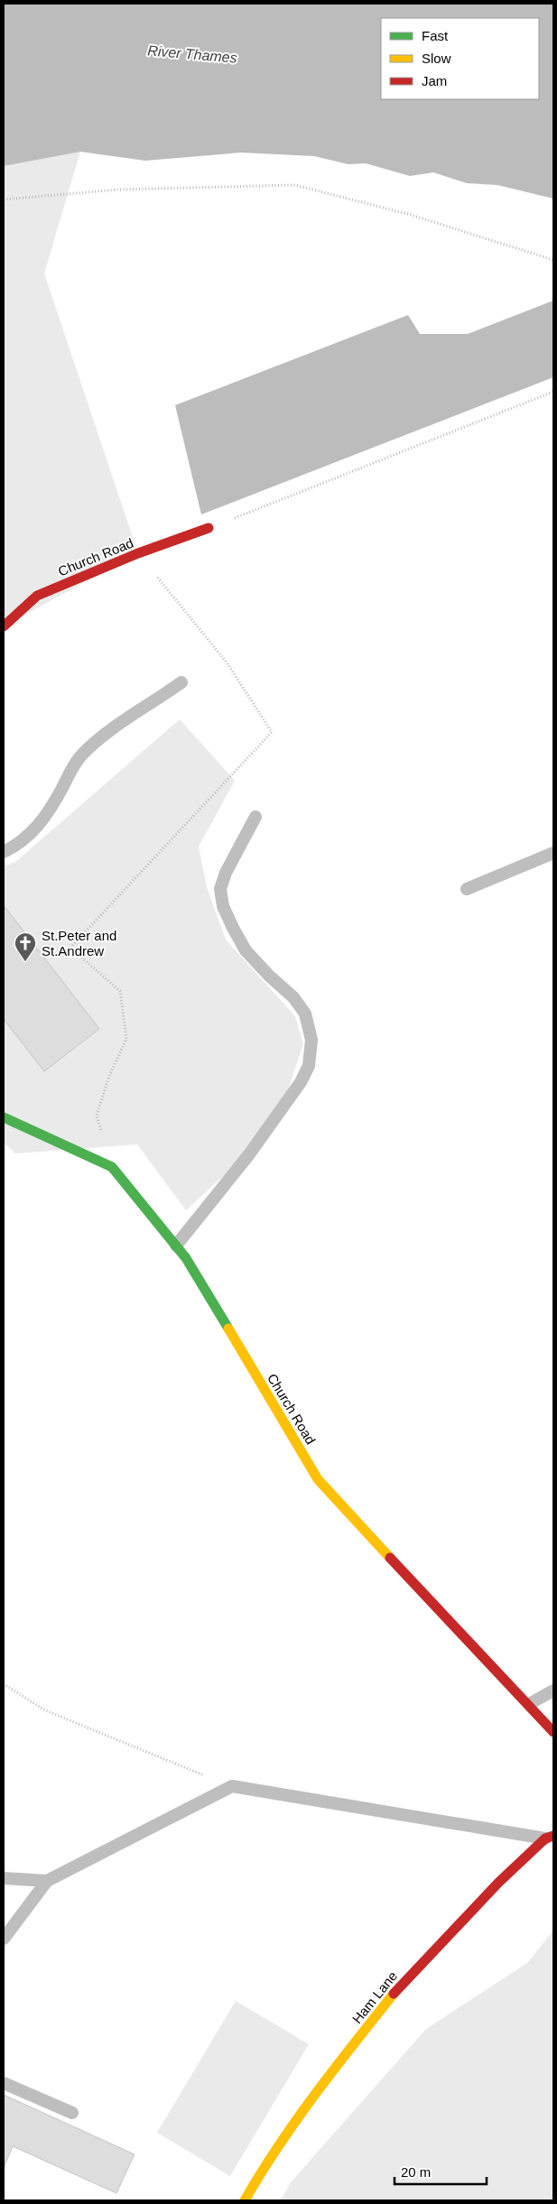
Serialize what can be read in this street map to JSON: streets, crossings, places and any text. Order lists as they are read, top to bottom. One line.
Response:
{"streets":{"street":["Church Road","Ham Lane"]},"water":["River Thames"],"places":{"church":["St.Peter and St.Andrew"]},"legend":["Fast","Slow","Jam"],"scale_bar":"20 m"}
